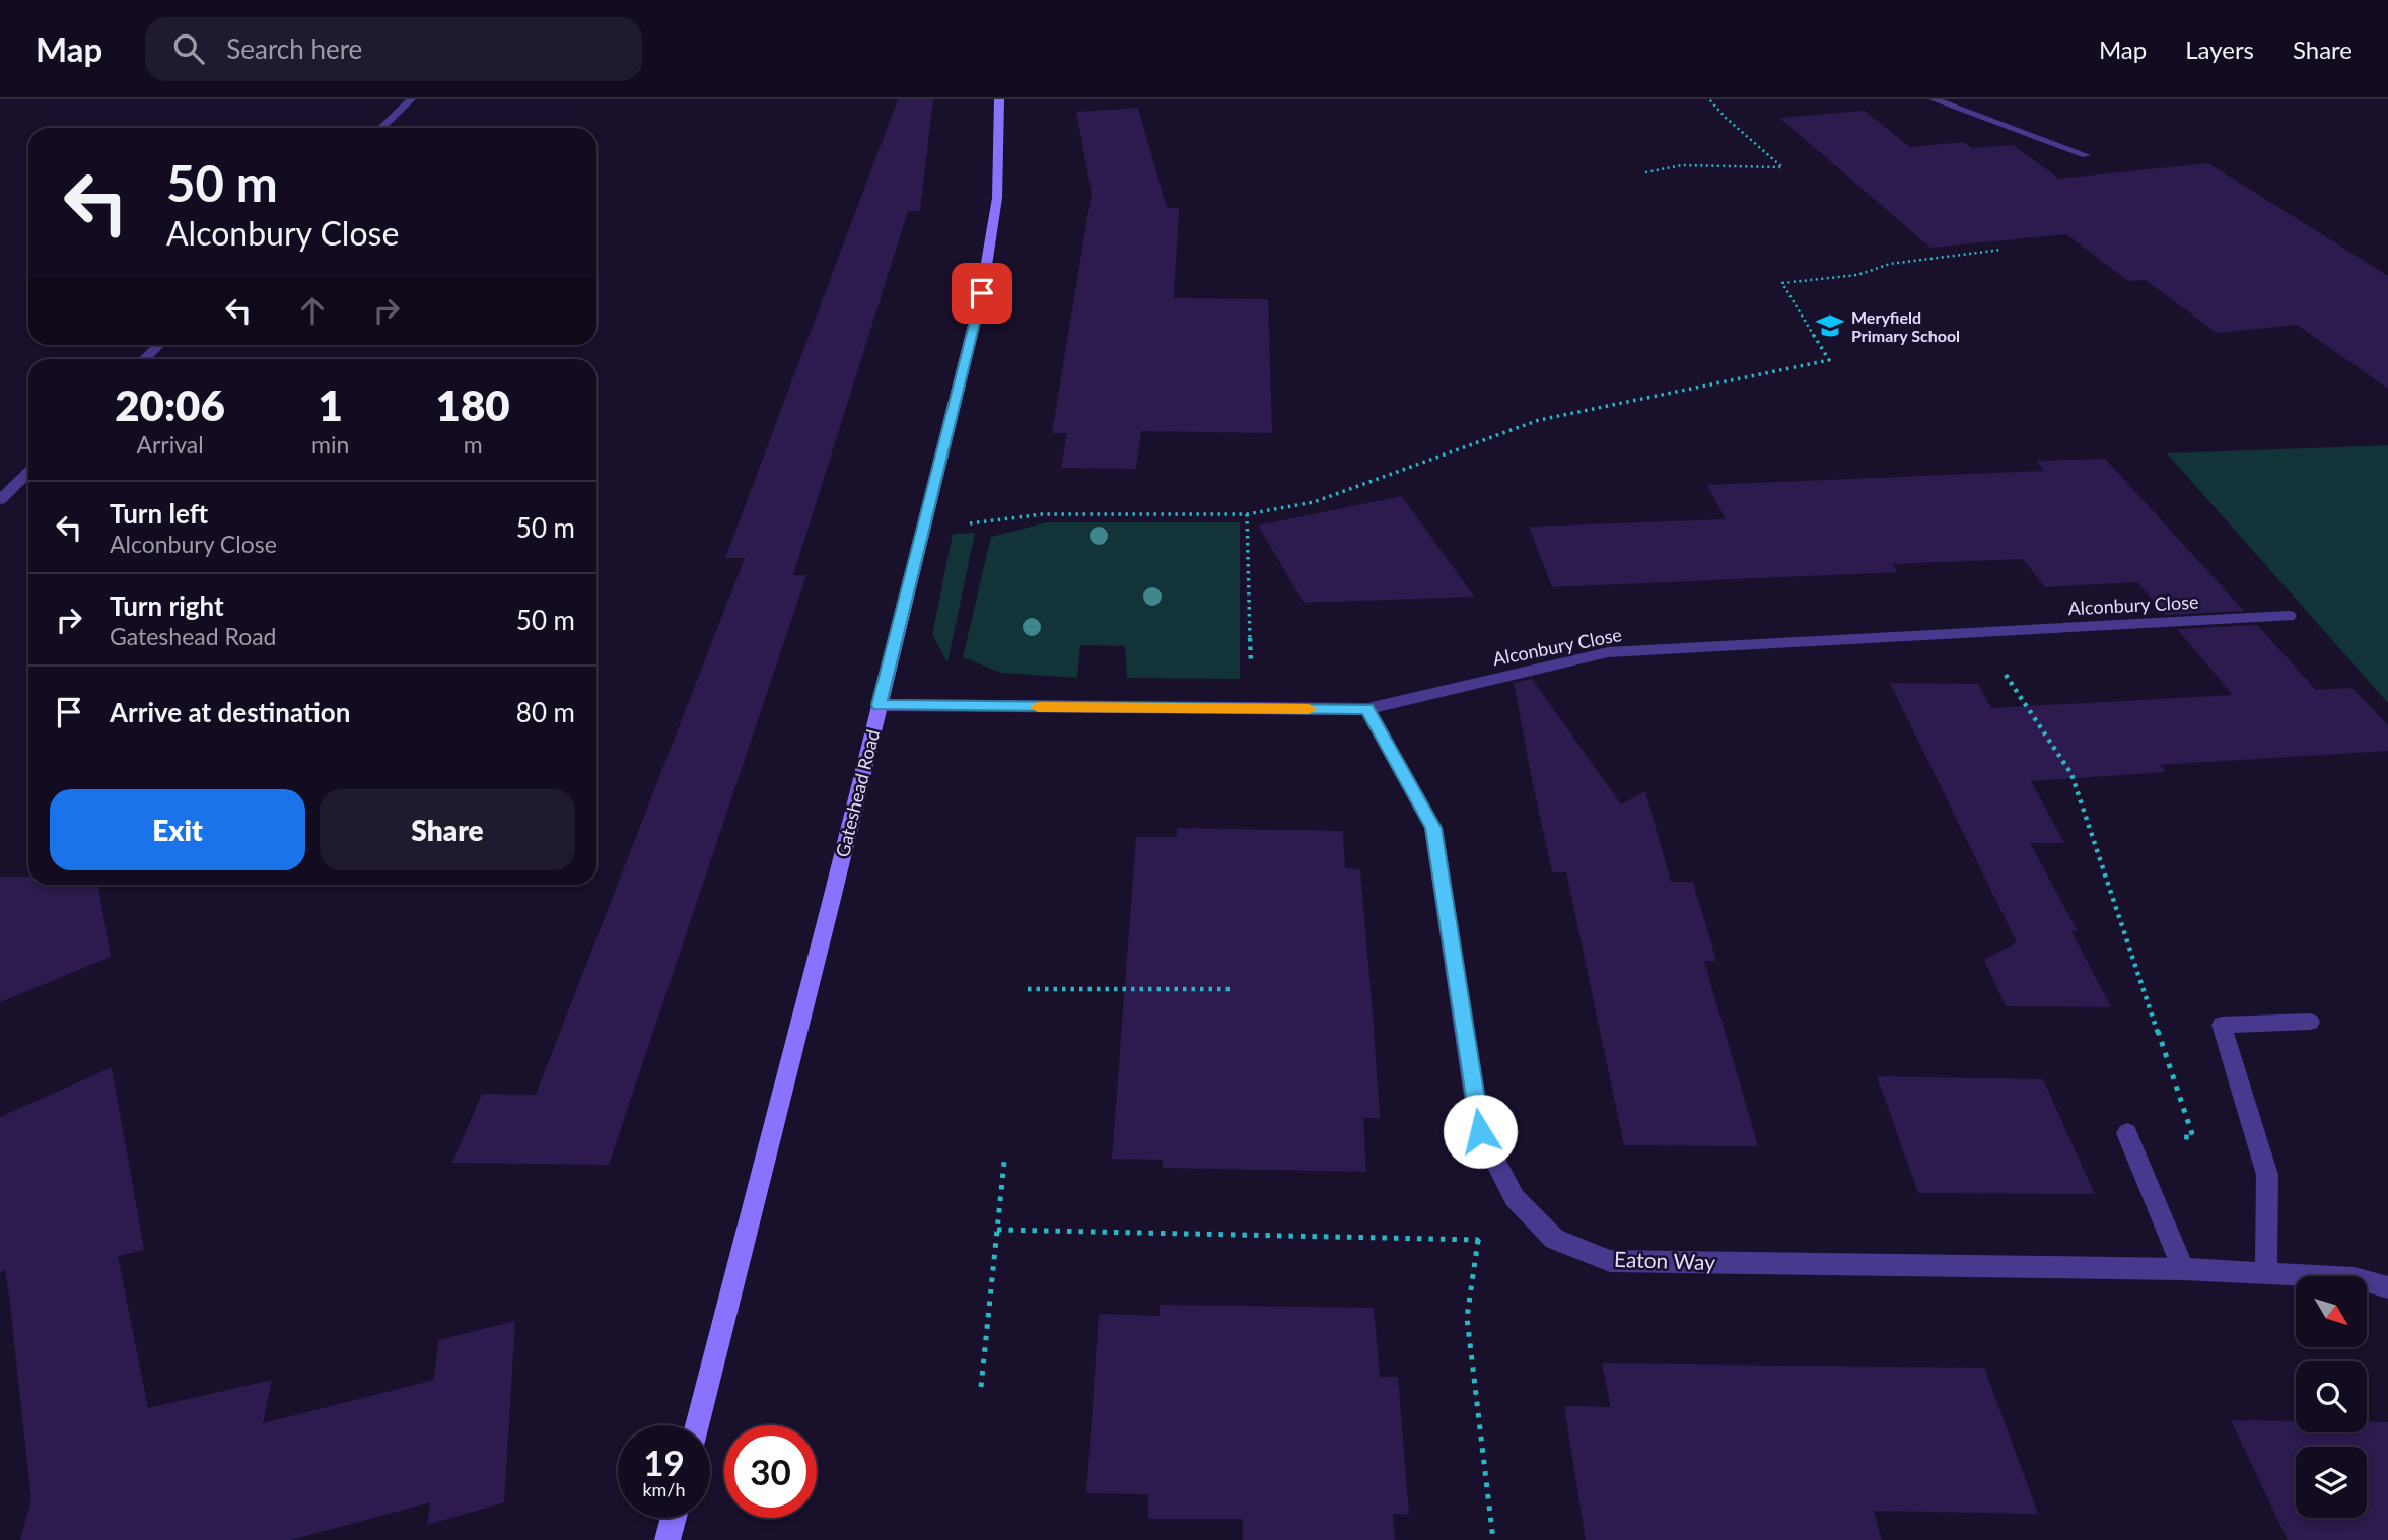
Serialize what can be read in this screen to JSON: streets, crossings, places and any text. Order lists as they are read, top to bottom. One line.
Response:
{"streets":{"street":["Alconbury Close","Gateshead Road","Eaton Way"]},"crossings":[["Alconbury Close","Gateshead Road"],["Alconbury Close","Eaton Way"]],"places":{"school or university":["Meryfield Primary School"]},"north":"bottom right","page":{"header":"Map","search":"Search here","nav":["Map","Layers","Share"],"turn":["50 m","Alconbury Close"],"eta":["20:06","Arrival","1","min","180","m"],"list":[{"name":"Turn left","note":"Alconbury Close","value":"50 m"},{"name":"Turn right","note":"Gateshead Road","value":"50 m"},{"name":"Arrive at destination","value":"80 m"}],"buttons":["Exit","Share"],"speed":"19 km/h","limit":"30"}}
